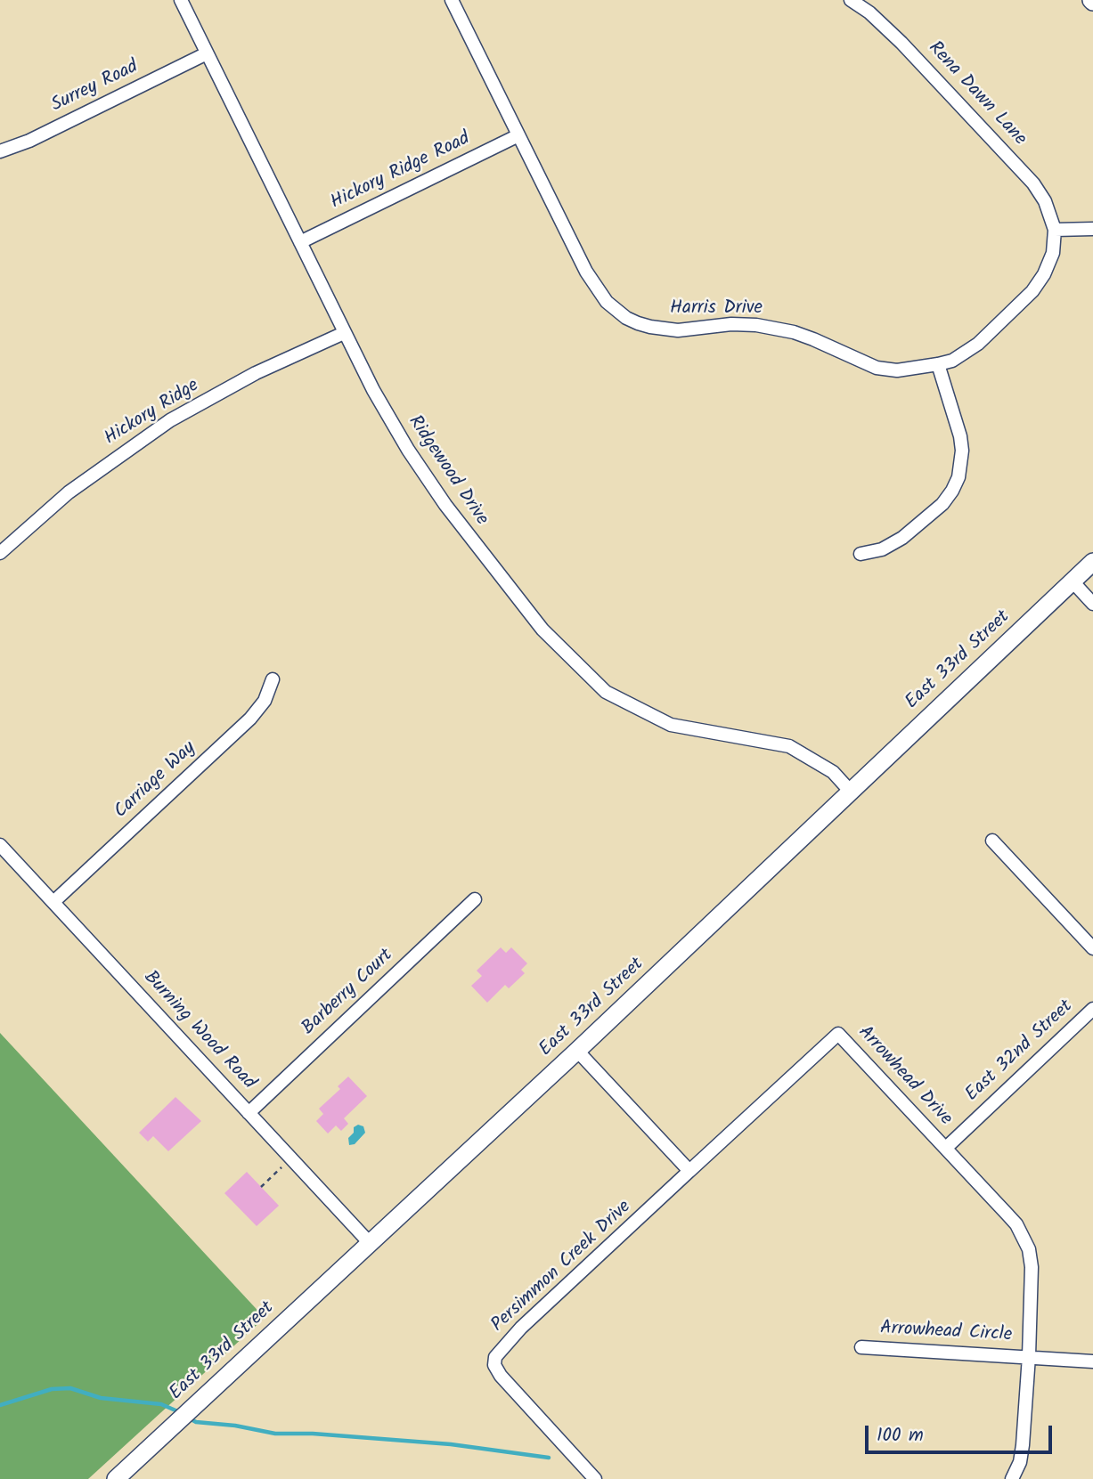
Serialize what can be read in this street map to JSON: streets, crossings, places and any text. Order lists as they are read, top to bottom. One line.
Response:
{"streets":{"street":["Surrey Road","Rena Dawn Lane","Hickory Ridge Road","Harris Drive","Hickory Ridge","Ridgewood Drive","East 33rd Street","Carriage Way","Barberry Court","Burning Wood Road","East 32nd Street","Arrowhead Drive","Persimmon Creek Drive","Arrowhead Circle"]},"crossings":[["Surrey Road","Ridgewood Drive"],["Rena Dawn Lane","Harris Drive"],["Hickory Ridge Road","Harris Drive"],["Hickory Ridge Road","Ridgewood Drive"],["Hickory Ridge","Ridgewood Drive"],["Ridgewood Drive","East 33rd Street"],["East 33rd Street","Burning Wood Road"],["Carriage Way","Burning Wood Road"],["Barberry Court","Burning Wood Road"],["East 32nd Street","Arrowhead Drive"],["Arrowhead Drive","Persimmon Creek Drive"],["Arrowhead Drive","Arrowhead Circle"]],"scale_bar":"100 m"}
